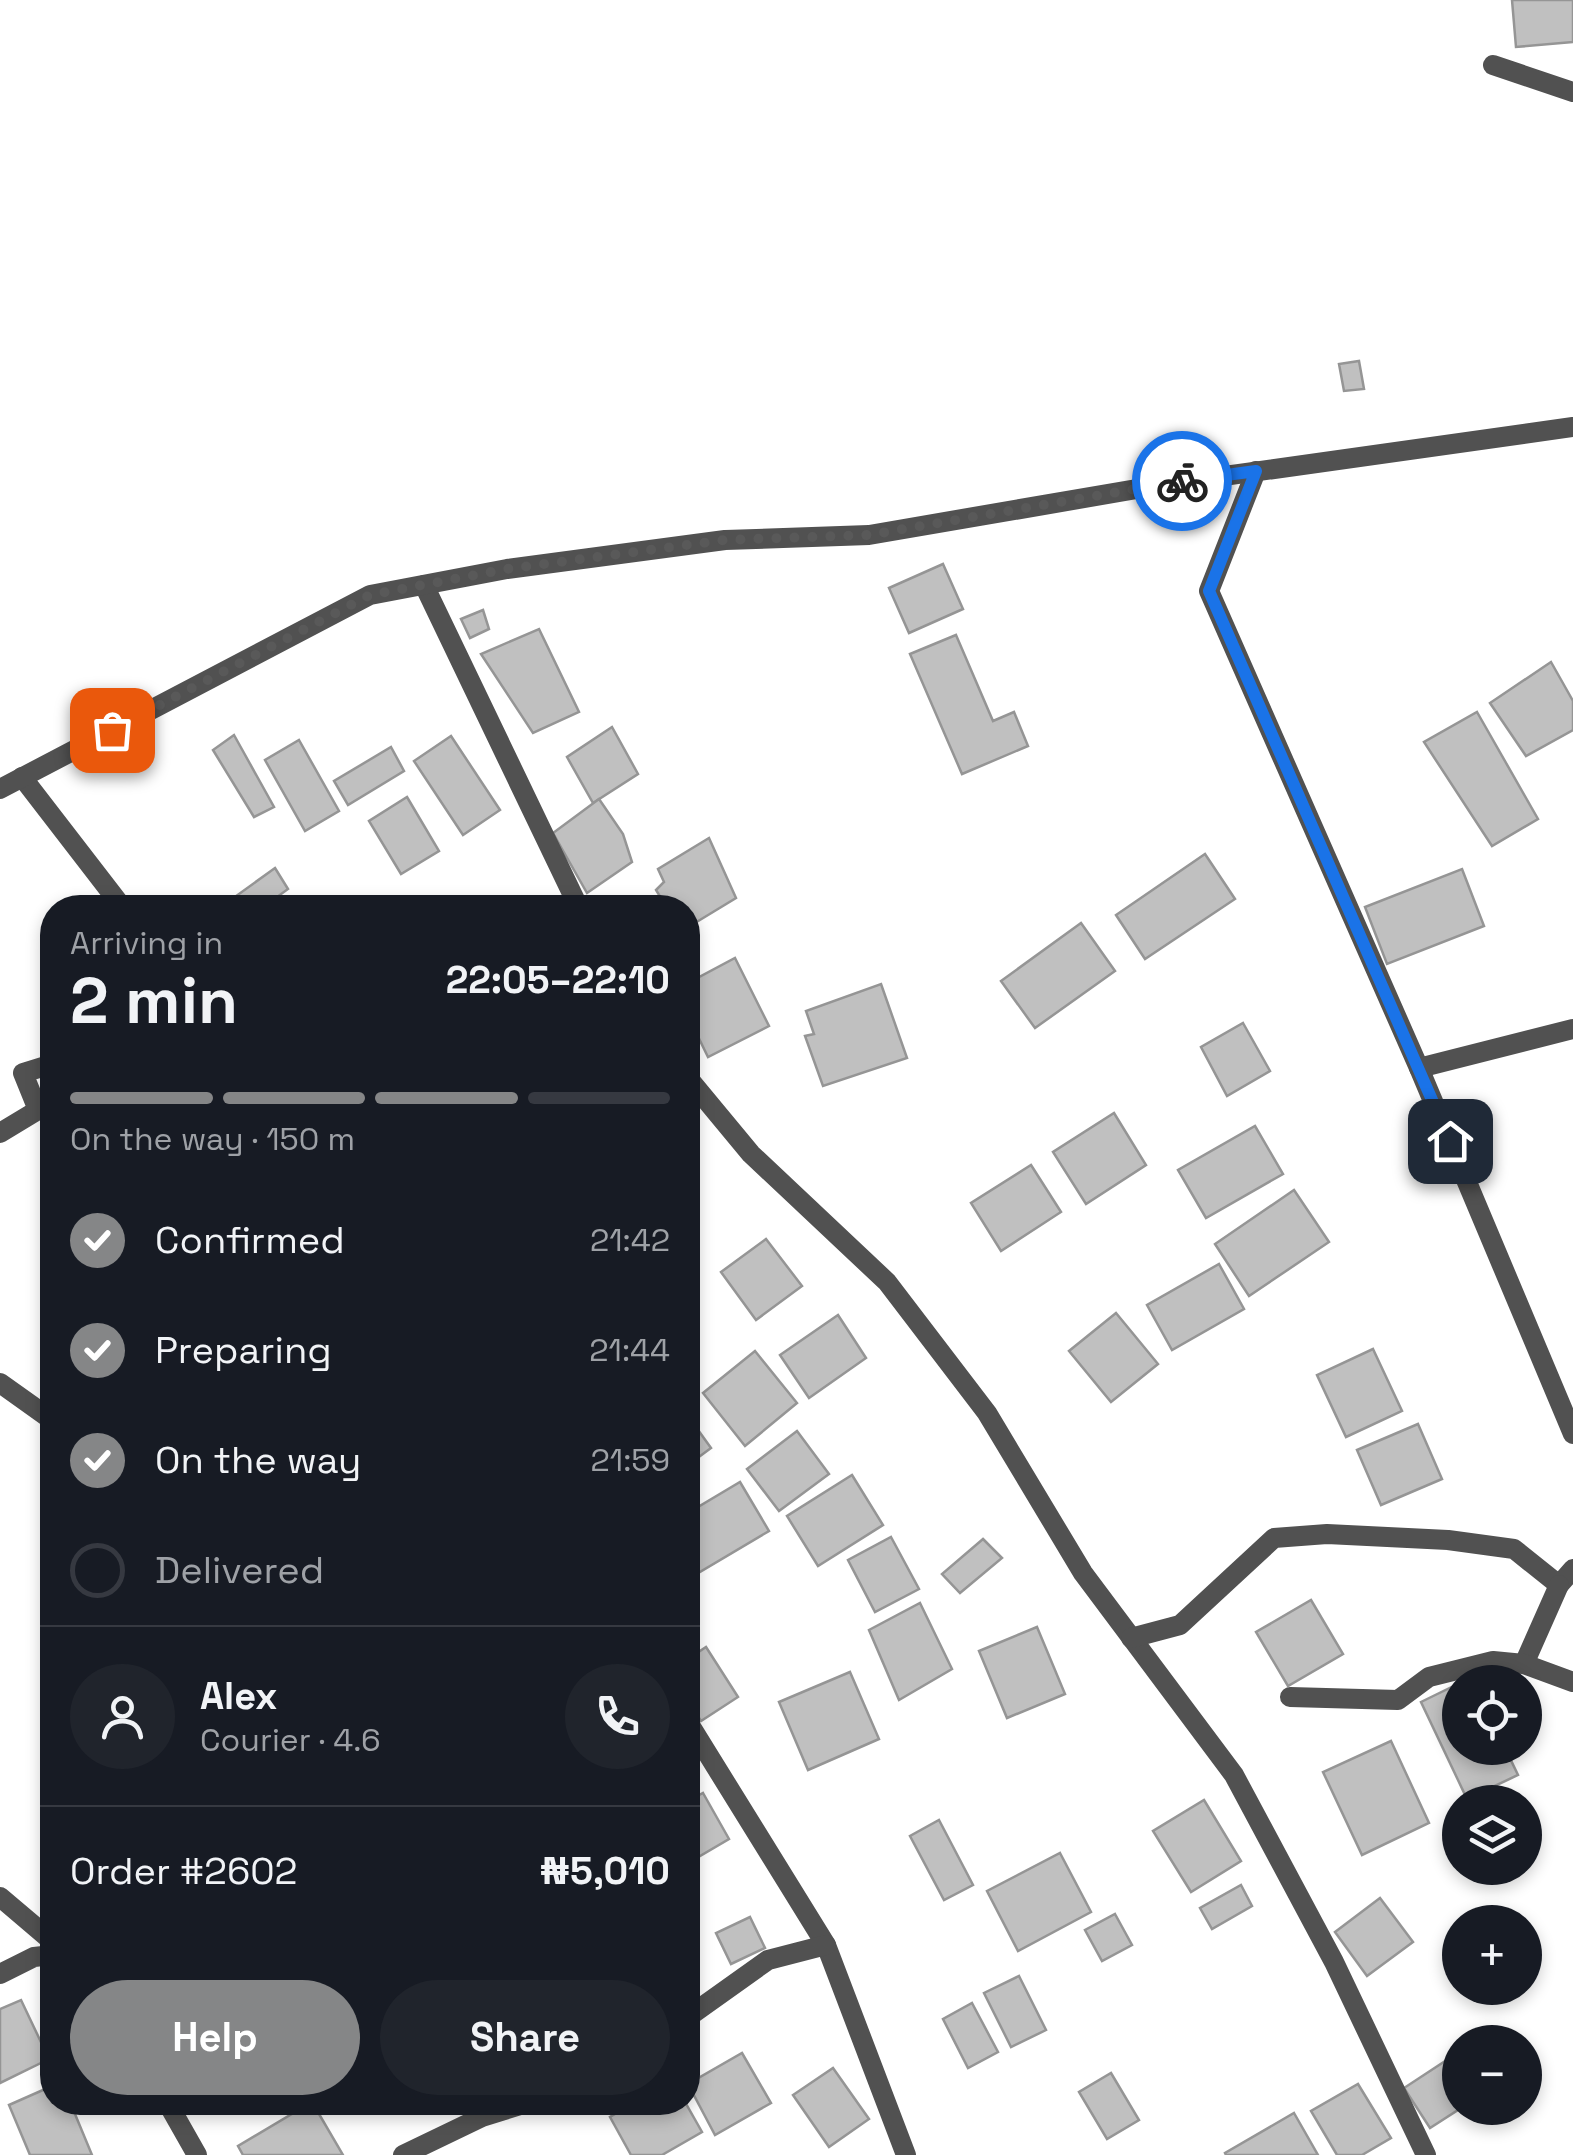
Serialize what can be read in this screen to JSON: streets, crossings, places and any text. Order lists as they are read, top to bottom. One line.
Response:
{"page":{"heading":["2 min","Arriving in","22:05–22:10"],"panel":["Alex","Courier · 4.6","Order #2602","₦5,010"],"bar":"On the way · 150 m","list":[["Confirmed","21:42"],["Preparing","21:44"],["On the way","21:59"],"Delivered"],"map_buttons":["+","−"],"buttons":["Help","Share"]}}
